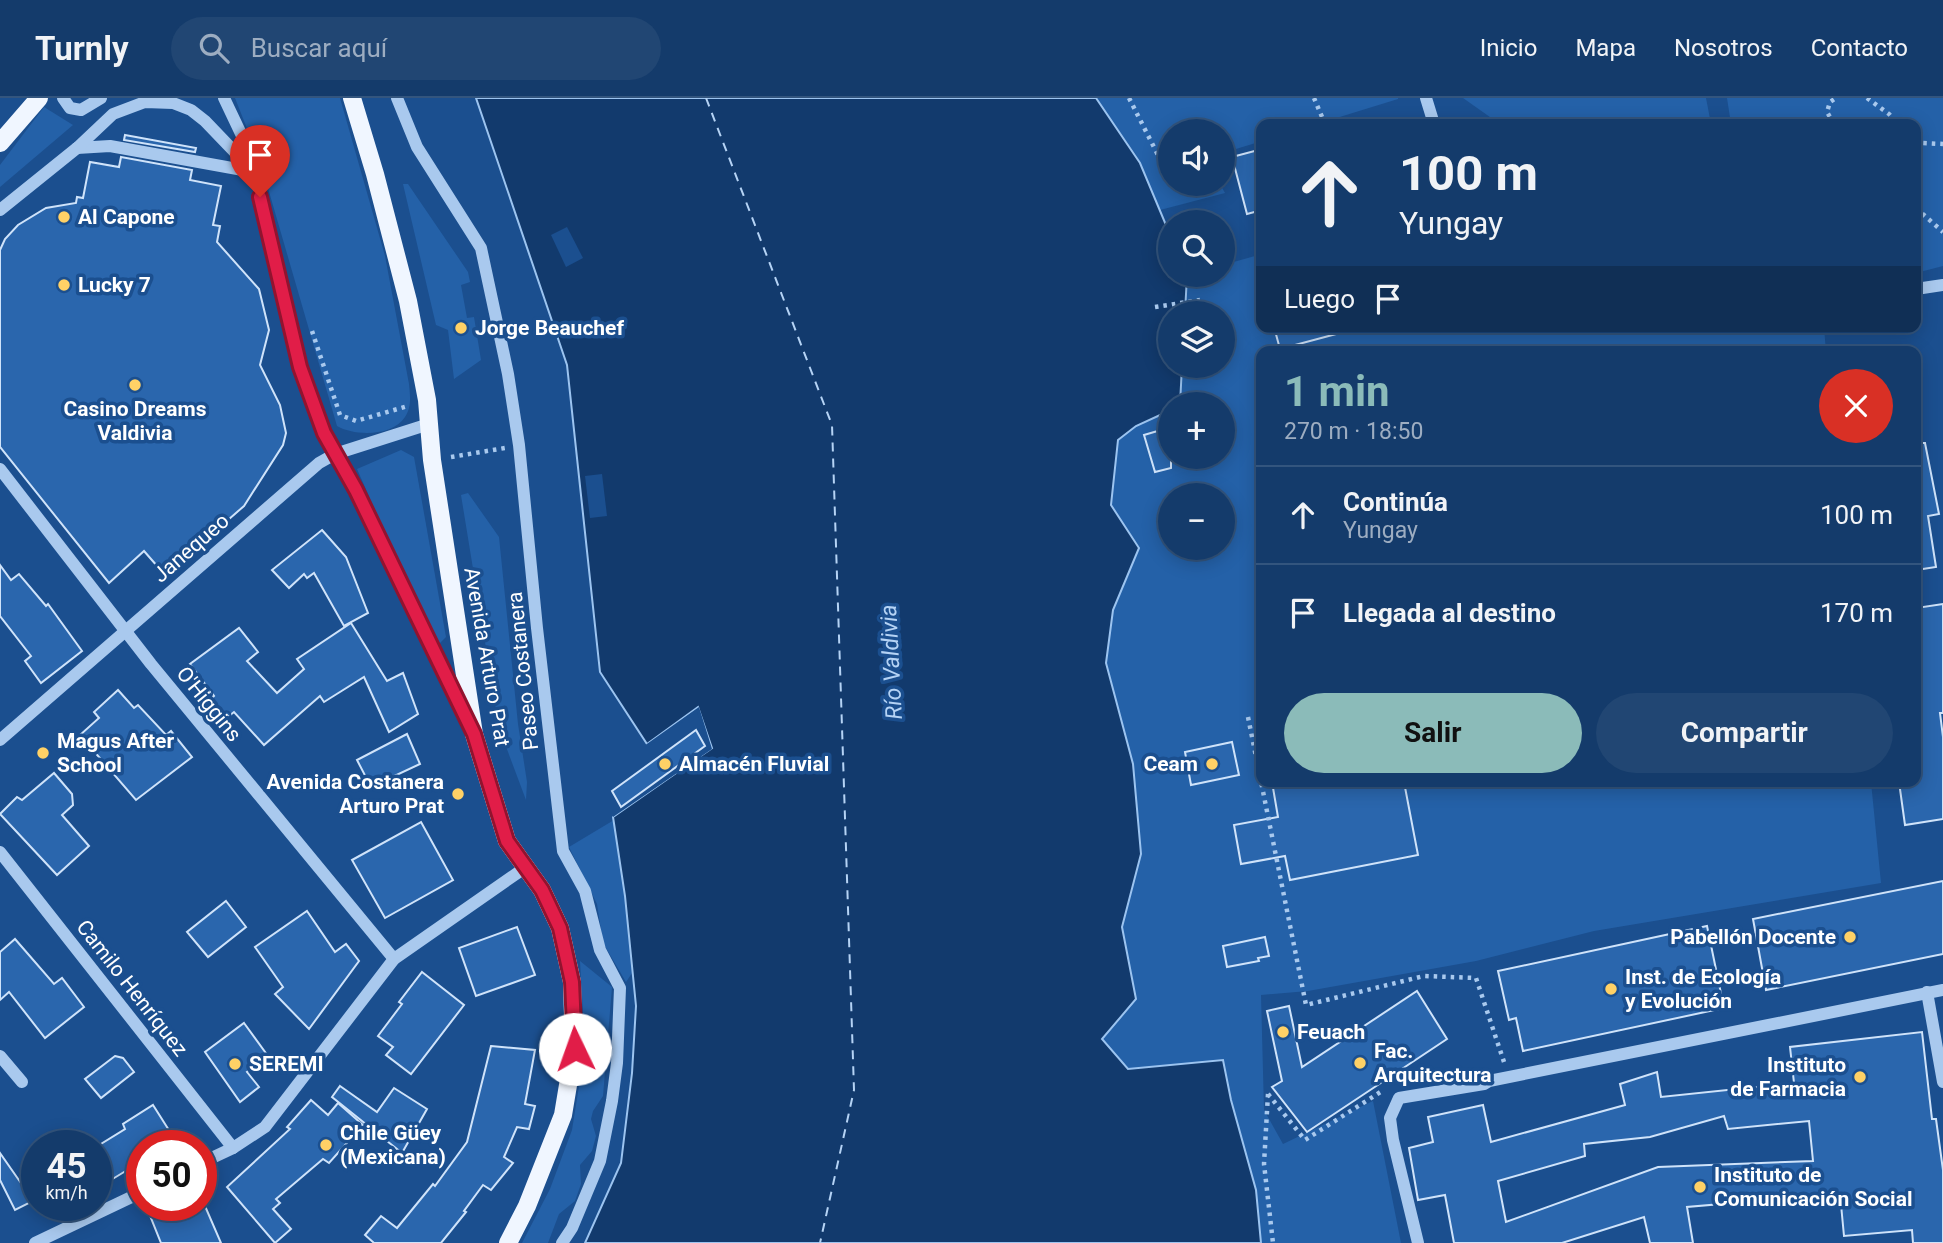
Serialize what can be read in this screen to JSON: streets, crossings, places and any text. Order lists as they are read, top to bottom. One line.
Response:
{"streets":{"main road":["Avenida Arturo Prat"],"street":["Janequeo","Paseo Costanera","O'Higgins","Camilo Henríquez"]},"crossings":[["Janequeo","Avenida Arturo Prat"],["Janequeo","O'Higgins"]],"water":["Río Valdivia"],"places":["Al Capone","Lucky 7","Jorge Beauchef","Casino Dreams Valdivia","Magus After School","Almacén Fluvial","Ceam","Avenida Costanera Arturo Prat","Pabellón Docente","Inst. de Ecología y Evolución","Feuach","Fac. Arquitectura","SEREMI","Instituto de Farmacia","Chile Güey (Mexicana)","Instituto de Comunicación Social"],"page":{"header":"Turnly","search":"Buscar aquí","nav":["Inicio","Mapa","Nosotros","Contacto"],"map_buttons":["+","−"],"turn":["100 m","Yungay"],"then":"Luego","heading":["1 min","270 m · 18:50"],"list":[{"name":"Continúa","note":"Yungay","value":"100 m"},{"name":"Llegada al destino","value":"170 m"}],"buttons":["Salir","Compartir"],"speed":"45 km/h","limit":"50"}}
